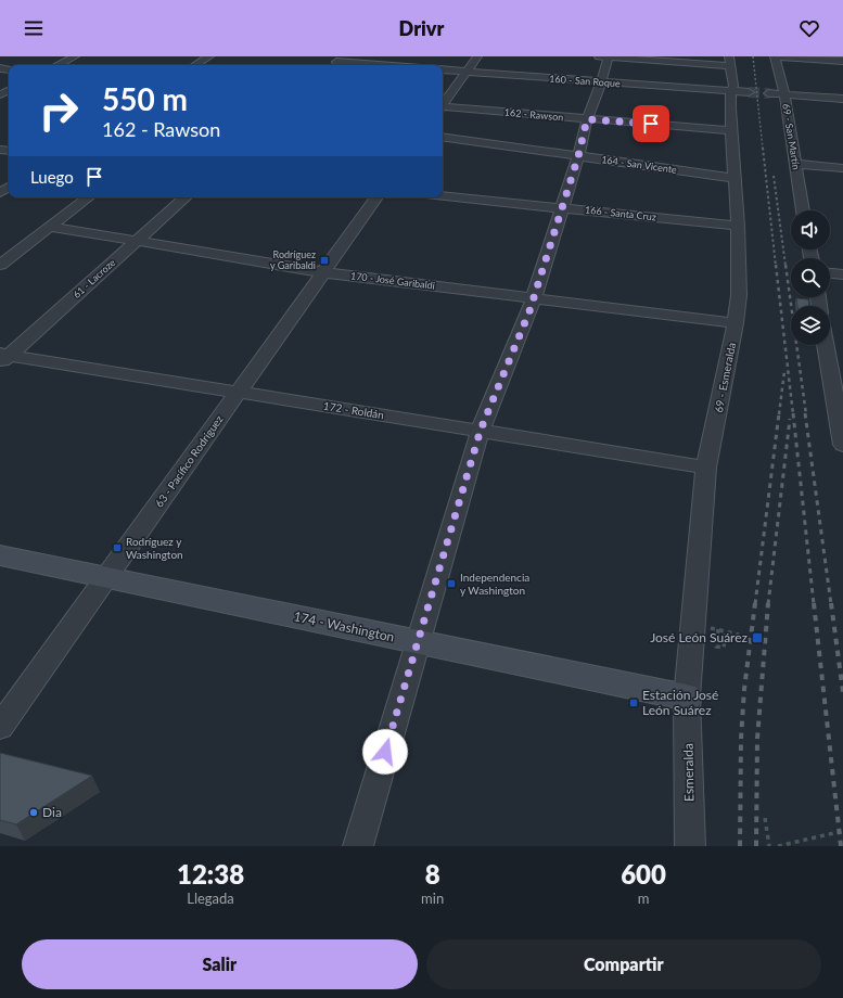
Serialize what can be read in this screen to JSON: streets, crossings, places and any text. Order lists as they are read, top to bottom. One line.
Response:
{"streets":{"street":["160 - San Roque","162 - Rawson","69 - San Martín","164 - San Vicente","166 - Santa Cruz","61 - Lacroze","170 - José Garibaldi","69 - Esmeralda","172 - Roldán","63 - Pacífico Rodríguez","174 - Washington","Esmeralda"]},"crossings":[["160 - San Roque","69 - Esmeralda"],["162 - Rawson","69 - Esmeralda"],["164 - San Vicente","69 - Esmeralda"],["166 - Santa Cruz","69 - Esmeralda"],["61 - Lacroze","170 - José Garibaldi"],["61 - Lacroze","172 - Roldán"],["170 - José Garibaldi","69 - Esmeralda"],["170 - José Garibaldi","63 - Pacífico Rodríguez"],["69 - Esmeralda","172 - Roldán"],["69 - Esmeralda","174 - Washington"],["69 - Esmeralda","Esmeralda"],["172 - Roldán","63 - Pacífico Rodríguez"],["63 - Pacífico Rodríguez","174 - Washington"],["174 - Washington","Esmeralda"]],"places":{"transit":["Rodríguez y Garibaldi","Rodríguez y Washington","Independencia y Washington","José León Suárez","Estación José León Suárez"],"other":["Dia"]},"page":{"header":"Drivr","turn":["550 m","162 - Rawson"],"then":"Luego","eta":["12:38","Llegada","8","min","600","m"],"buttons":["Salir","Compartir"]}}
